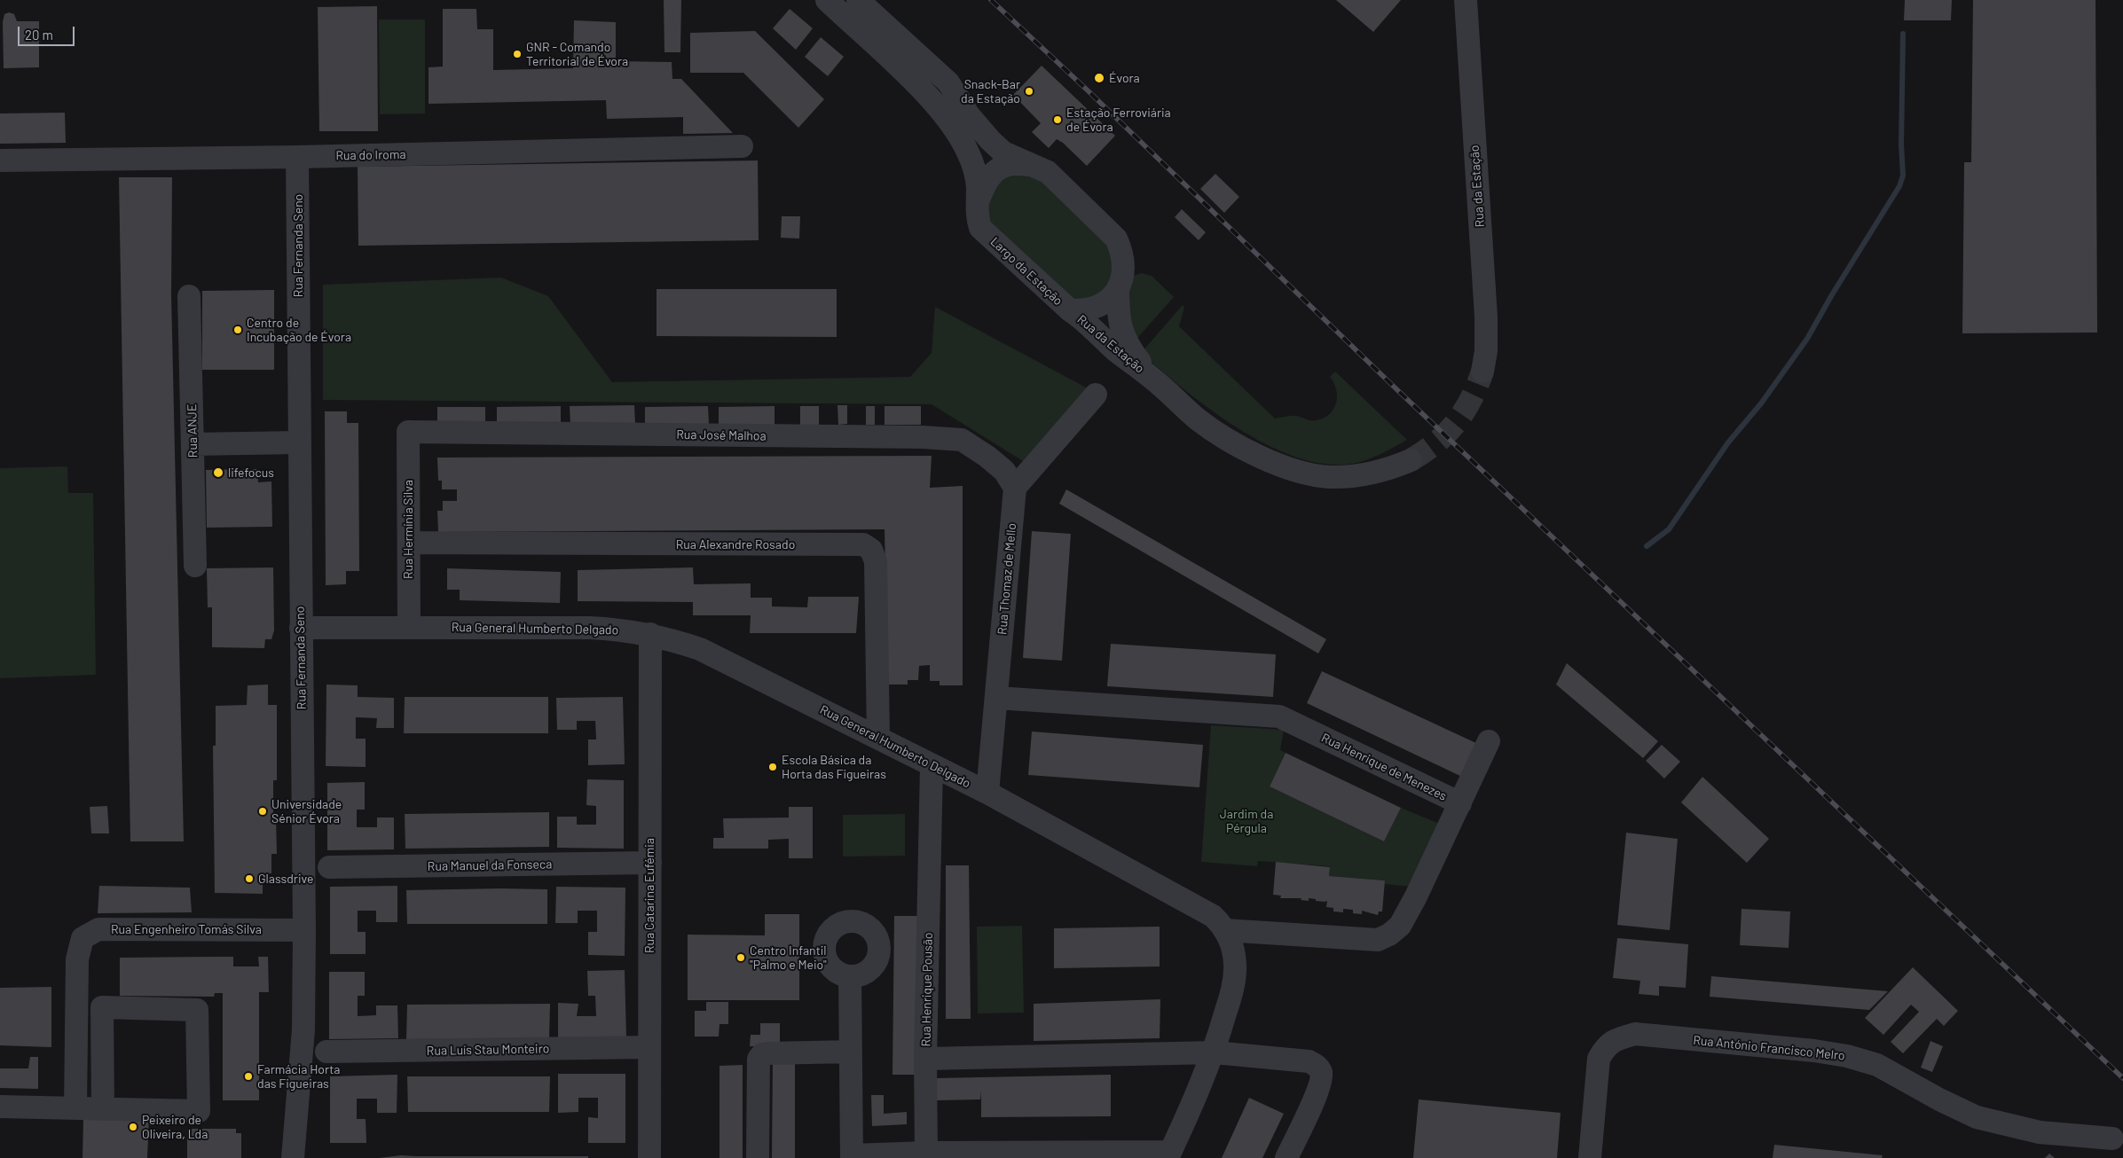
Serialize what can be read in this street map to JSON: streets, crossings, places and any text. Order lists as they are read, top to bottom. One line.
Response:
{"streets":{"street":["Rua do Iroma","Rua da Estação","Rua Fernanda Seno","Largo da Estação","Rua ANJE","Rua José Malhoa","Rua Hermínia Silva","Rua Alexandre Rosado","Rua Thomaz de Mello","Rua General Humberto Delgado","Rua Henrique de Menezes","Rua Manuel da Fonseca","Rua Catarina Eufémia","Rua Engenheiro Tomás Silva","Rua Henrique Pousão","Rua António Francisco Melro","Rua Luís Stau Monteiro"]},"crossings":[["Rua do Iroma","Rua Fernanda Seno"],["Rua da Estação","Largo da Estação"],["Rua Fernanda Seno","Rua General Humberto Delgado"],["Rua Fernanda Seno","Rua Engenheiro Tomás Silva"],["Rua José Malhoa","Rua Hermínia Silva"],["Rua José Malhoa","Rua Thomaz de Mello"],["Rua Hermínia Silva","Rua Alexandre Rosado"],["Rua Hermínia Silva","Rua General Humberto Delgado"],["Rua Alexandre Rosado","Rua General Humberto Delgado"],["Rua Thomaz de Mello","Rua General Humberto Delgado"],["Rua Thomaz de Mello","Rua Henrique de Menezes"],["Rua General Humberto Delgado","Rua Henrique de Menezes"],["Rua General Humberto Delgado","Rua Catarina Eufémia"],["Rua General Humberto Delgado","Rua Henrique Pousão"],["Rua Manuel da Fonseca","Rua Catarina Eufémia"],["Rua Catarina Eufémia","Rua Luís Stau Monteiro"]],"parks":["Jardim da Pérgula"],"places":["GNR - Comando Territorial de Évora","Évora","Snack-Bar da Estação","Estação Ferroviária de Évora","Centro de Incubação de Évora","lifefocus","Escola Básica da Horta das Figueiras","Universidade Sénior Évora","Glassdrive","Centro Infantil \"Palmo e Meio\"","Farmácia Horta das Figueiras","Peixeiro de Oliveira, Lda"],"scale_bar":"20 m"}
